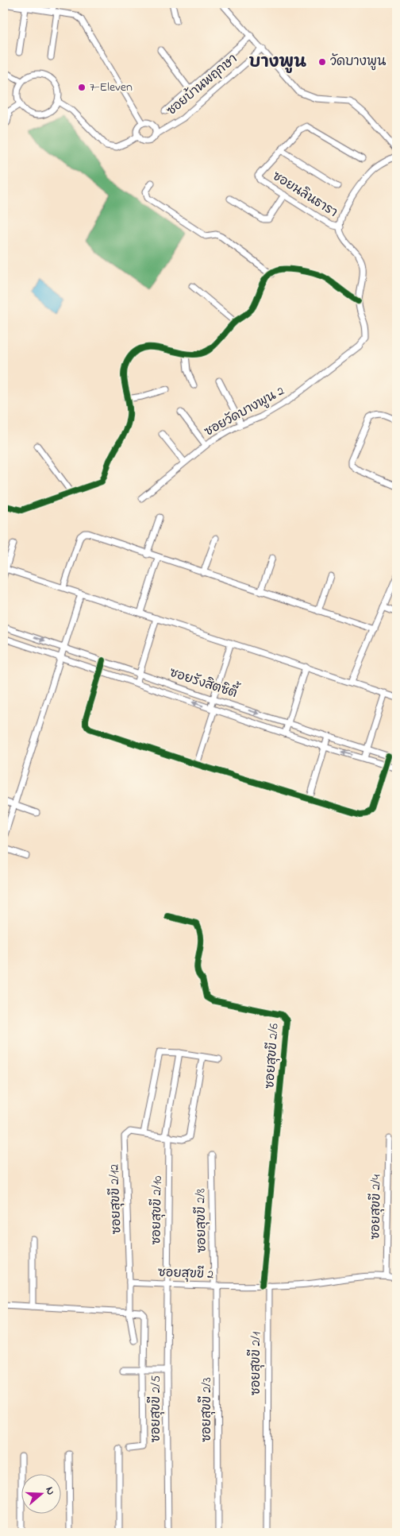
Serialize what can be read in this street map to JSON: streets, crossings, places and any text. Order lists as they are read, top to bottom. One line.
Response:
{"streets":{"street":["ซอยบ้านพฤกษา","ซอยนลินธารา","ซอยวัดบางพูน 2","ซอยรังสิตซิตี้","ซอยสุขขี 2/6","ซอยสุขขี 2/12","ซอยสุขขี 2/4","ซอยสุขขี 2/10","ซอยสุขขี 2/8","ซอยสุขขี 2","ซอยสุขขี 2/1","ซอยสุขขี 2/5","ซอยสุขขี 2/3"]},"crossings":[["ซอยนลินธารา","ซอยวัดบางพูน 2"],["ซอยสุขขี 2/6","ซอยสุขขี 2"],["ซอยสุขขี 2/6","ซอยสุขขี 2/1"],["ซอยสุขขี 2/12","ซอยสุขขี 2"],["ซอยสุขขี 2/4","ซอยสุขขี 2"],["ซอยสุขขี 2/10","ซอยสุขขี 2"],["ซอยสุขขี 2/10","ซอยสุขขี 2/5"],["ซอยสุขขี 2/8","ซอยสุขขี 2"],["ซอยสุขขี 2/8","ซอยสุขขี 2/3"],["ซอยสุขขี 2","ซอยสุขขี 2/1"],["ซอยสุขขี 2","ซอยสุขขี 2/5"],["ซอยสุขขี 2","ซอยสุขขี 2/3"]],"districts":["บางพูน"],"places":["วัดบางพูน","7-Eleven"],"north":"right"}
